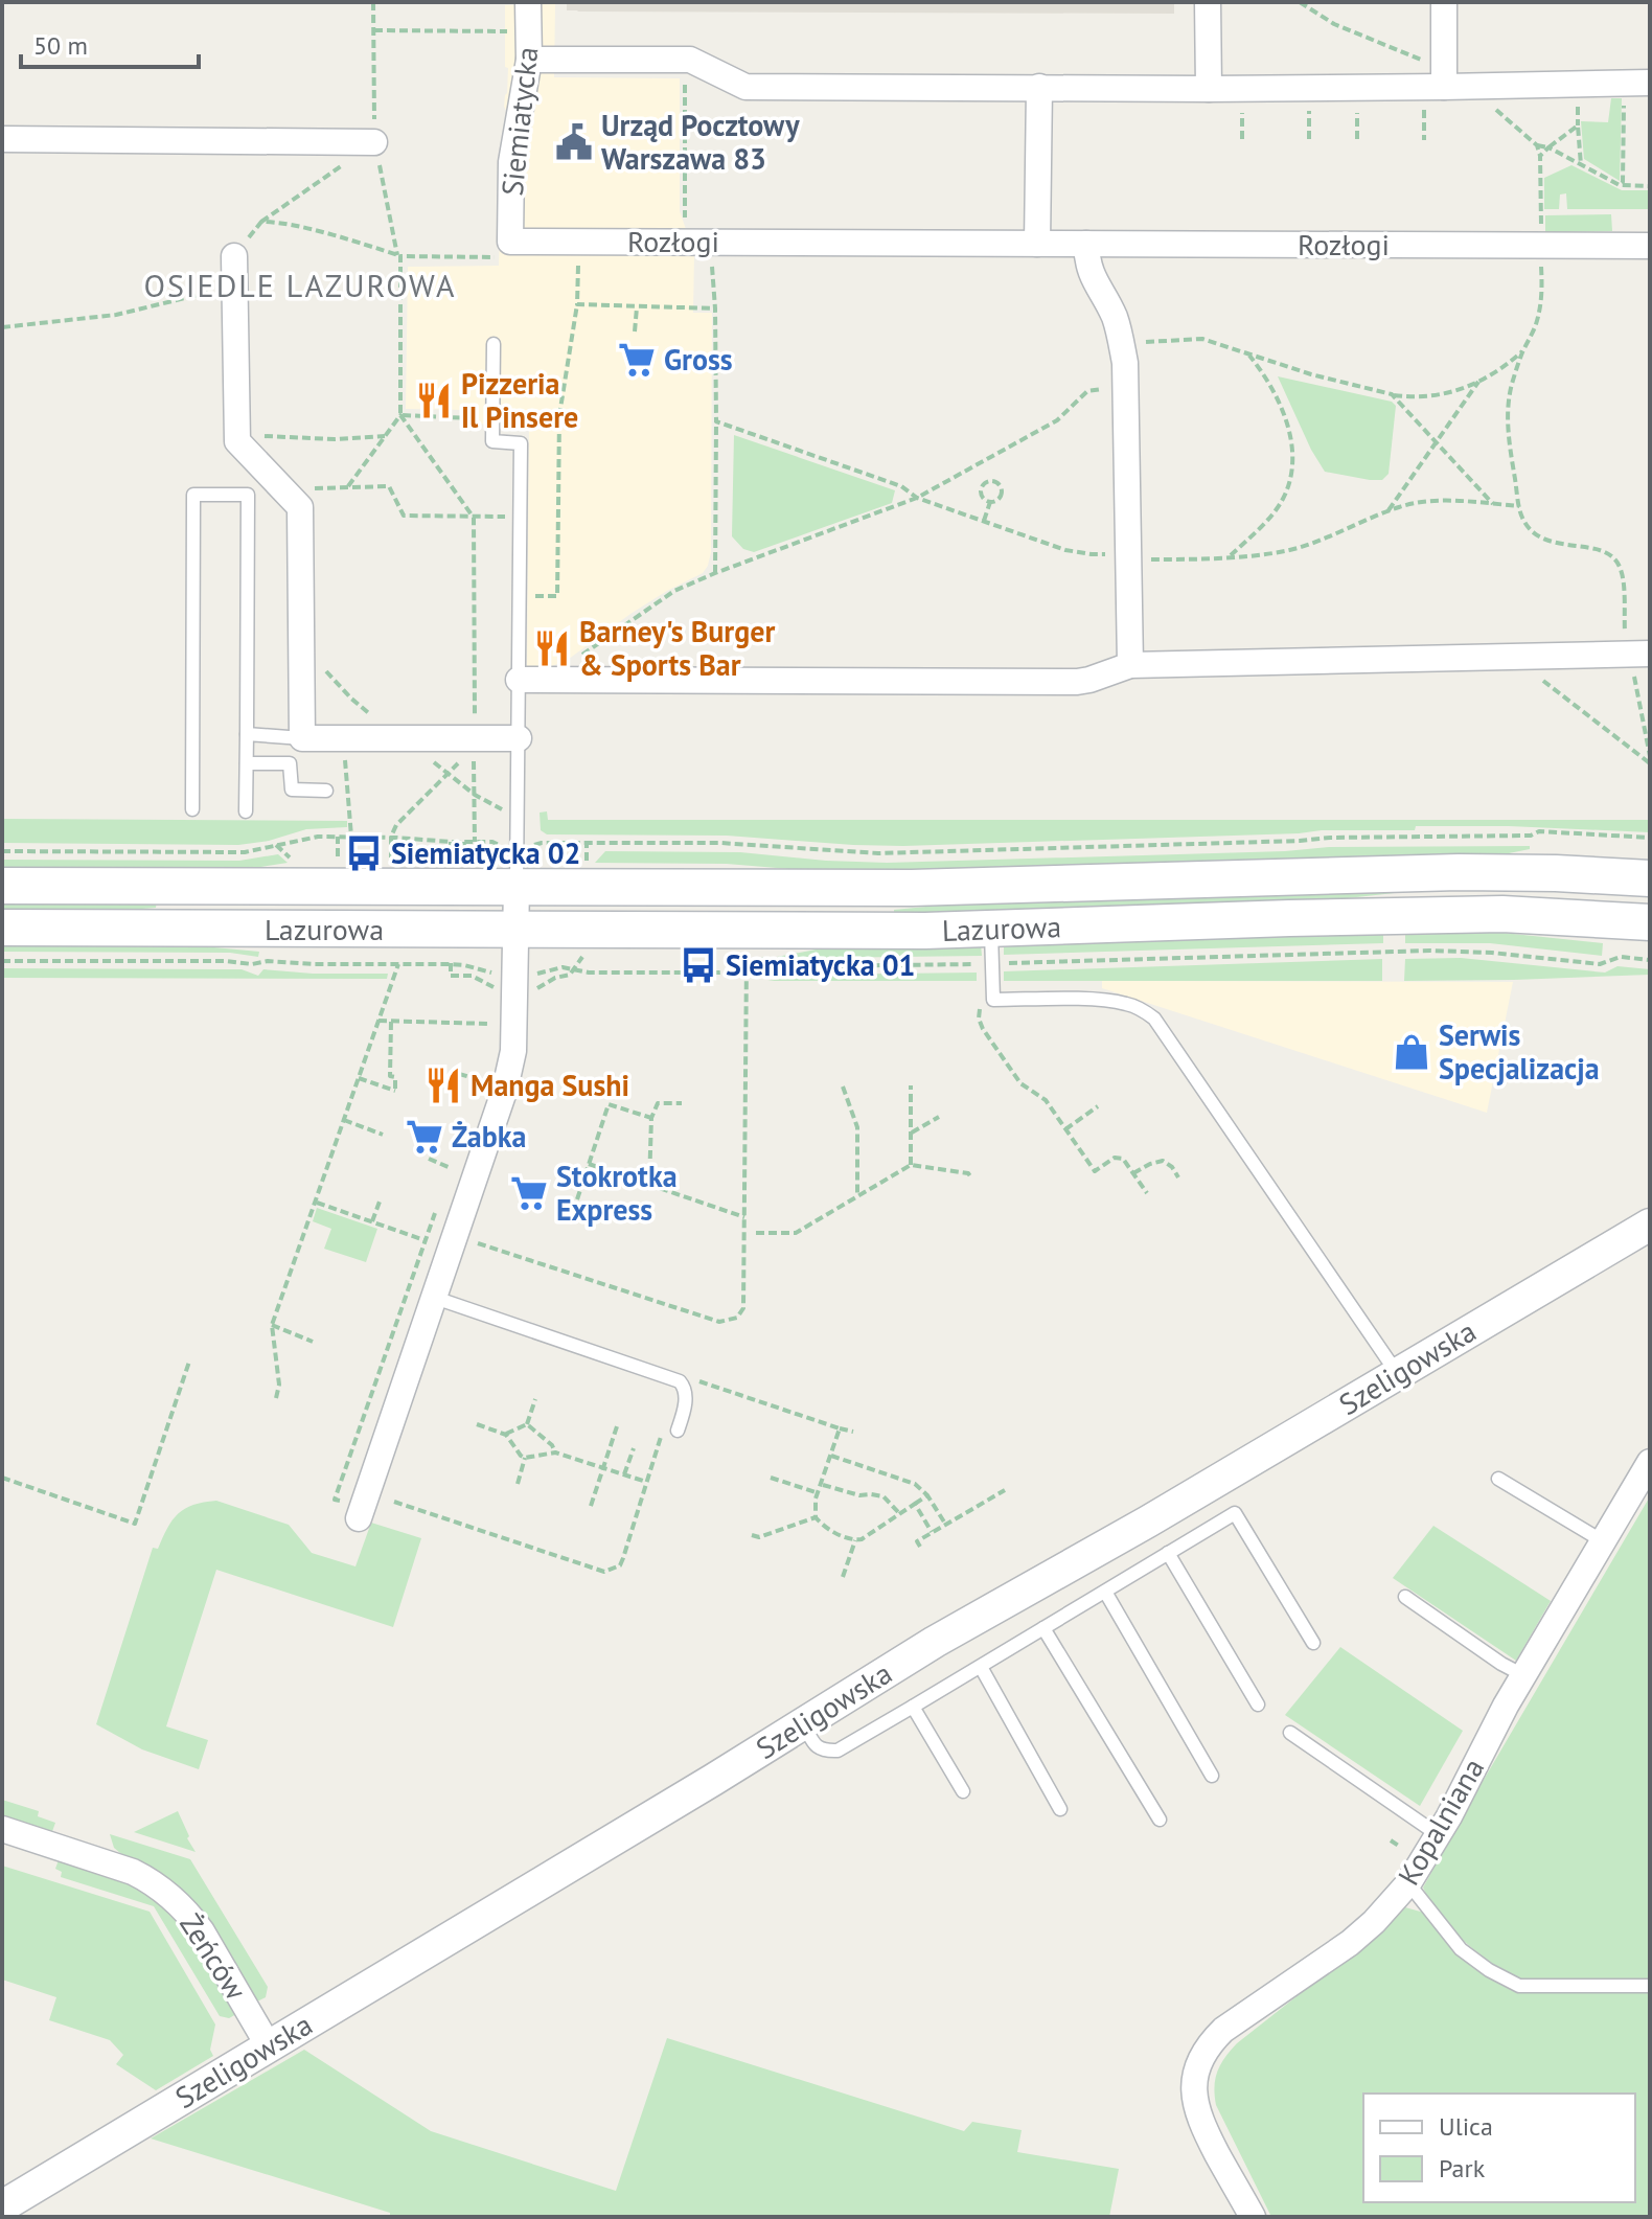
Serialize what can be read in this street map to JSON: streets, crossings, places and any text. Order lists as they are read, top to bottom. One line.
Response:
{"streets":{"main road":["Lazurowa"],"street":["Siemiatycka","Rozłogi","Szeligowska","Kopalniana","Żeńców"]},"crossings":[["Siemiatycka","Rozłogi"],["Szeligowska","Żeńców"]],"districts":["OSIEDLE LAZUROWA"],"places":{"public building":["Urząd Pocztowy Warszawa 83"],"supermarket":["Gross","Żabka","Stokrotka Express"],"restaurant":["Pizzeria Il Pinsere","Barney's Burger & Sports Bar","Manga Sushi"],"bus stop":["Siemiatycka 02","Siemiatycka 01"],"shop":["Serwis Specjalizacja"]},"legend":["Ulica","Park"],"scale_bar":"50 m"}
